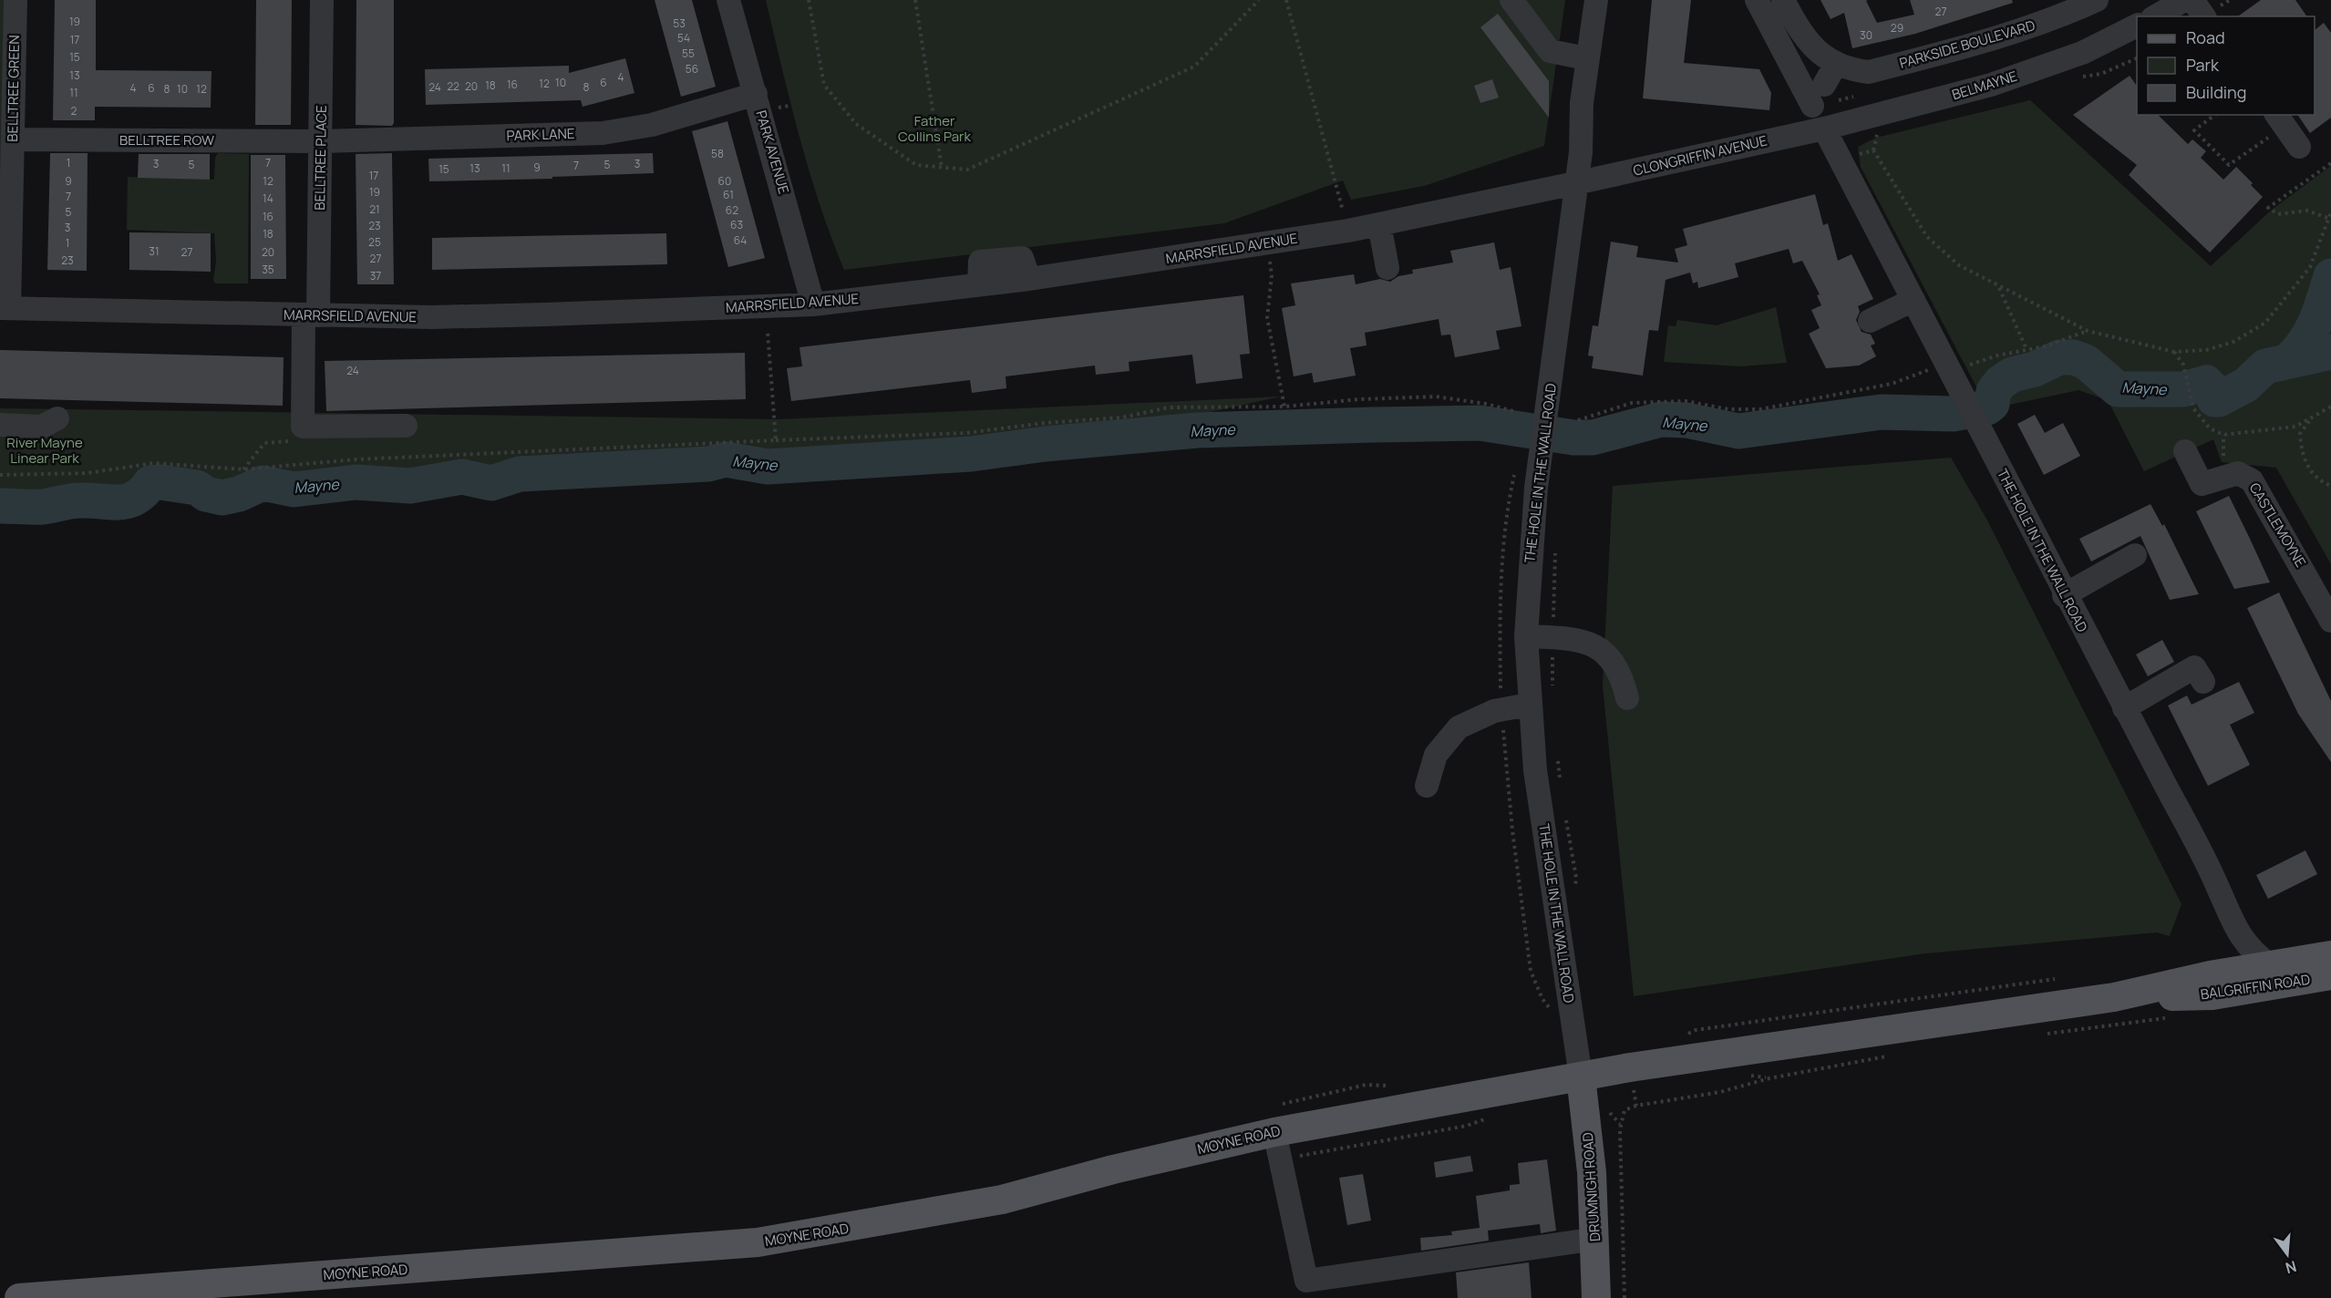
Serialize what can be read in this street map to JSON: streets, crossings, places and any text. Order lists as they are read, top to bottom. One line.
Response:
{"streets":{"main road":["BALGRIFFIN ROAD","MOYNE ROAD","DRUMNIGH ROAD"],"street":["PARKSIDE BOULEVARD","BELMAYNE","BELLTREE GREEN","PARK LANE","BELLTREE ROW","PARK AVENUE","CLONGRIFFIN AVENUE","BELLTREE PLACE","MARRSFIELD AVENUE","THE HOLE IN THE WALL ROAD","CASTLEMOYNE"]},"crossings":[["BELMAYNE","CLONGRIFFIN AVENUE"],["BELMAYNE","THE HOLE IN THE WALL ROAD"],["BELLTREE GREEN","BELLTREE ROW"],["BELLTREE GREEN","MARRSFIELD AVENUE"],["PARK LANE","BELLTREE ROW"],["PARK LANE","PARK AVENUE"],["PARK LANE","BELLTREE PLACE"],["BELLTREE ROW","BELLTREE PLACE"],["PARK AVENUE","MARRSFIELD AVENUE"],["CLONGRIFFIN AVENUE","MARRSFIELD AVENUE"],["CLONGRIFFIN AVENUE","THE HOLE IN THE WALL ROAD"],["BELLTREE PLACE","MARRSFIELD AVENUE"],["MARRSFIELD AVENUE","THE HOLE IN THE WALL ROAD"],["THE HOLE IN THE WALL ROAD","BALGRIFFIN ROAD"],["THE HOLE IN THE WALL ROAD","MOYNE ROAD"],["THE HOLE IN THE WALL ROAD","DRUMNIGH ROAD"],["BALGRIFFIN ROAD","MOYNE ROAD"],["MOYNE ROAD","DRUMNIGH ROAD"]],"water":["Mayne"],"parks":["Father Collins Park","River Mayne Linear Park"],"house_numbers":["27","19","53","29","30","54","17","55","15","56","13","4","10","6","12","16","18","22","20","24","8","4","6","8","10","12","11","2","58","1","7","3","3","5","5","7","9","13","11","15","17","9","12","60","19","61","7","14","21","62","5","16","63","23","3","18","64","25","1","31","27","20","27","23","35","37","24"],"legend":["Road","Park","Building"],"north":"bottom"}
